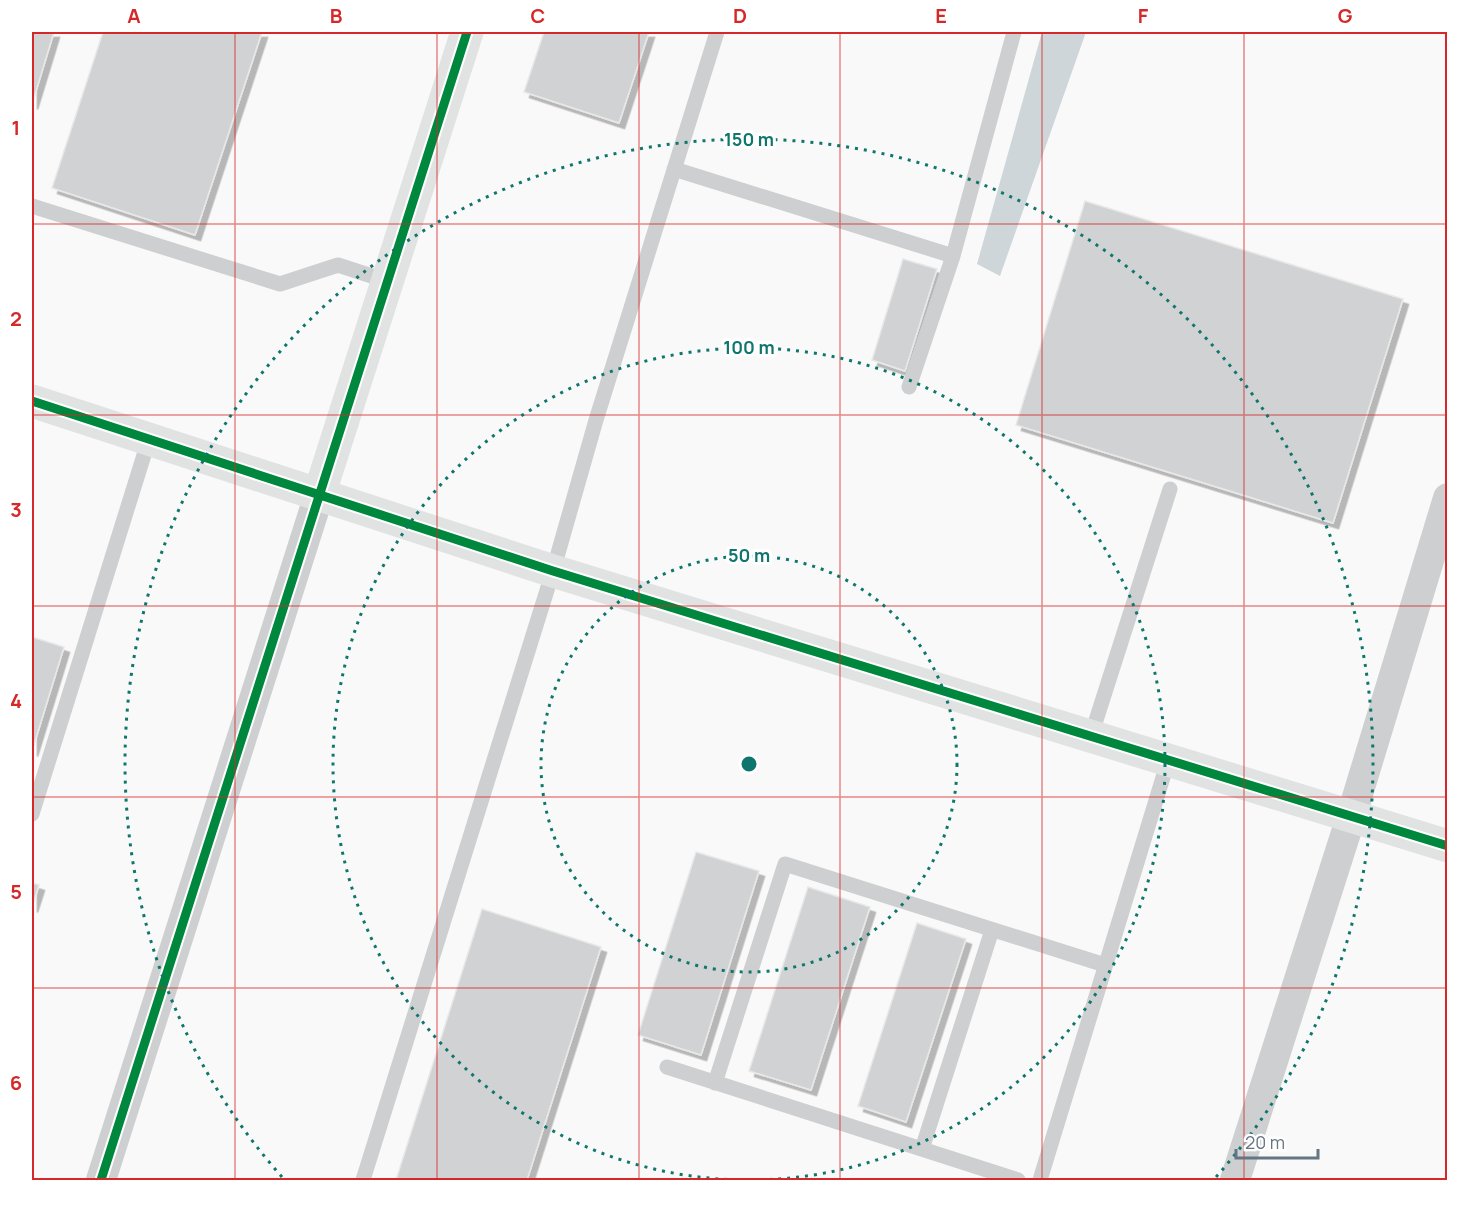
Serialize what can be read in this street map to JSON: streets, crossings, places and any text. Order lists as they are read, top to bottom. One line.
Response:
{"scale_bar":"20 m","grid":{"columns":["A","B","C","D","E","F","G"],"rows":["1","2","3","4","5","6"]},"rings":["150 m","100 m","50 m"]}
